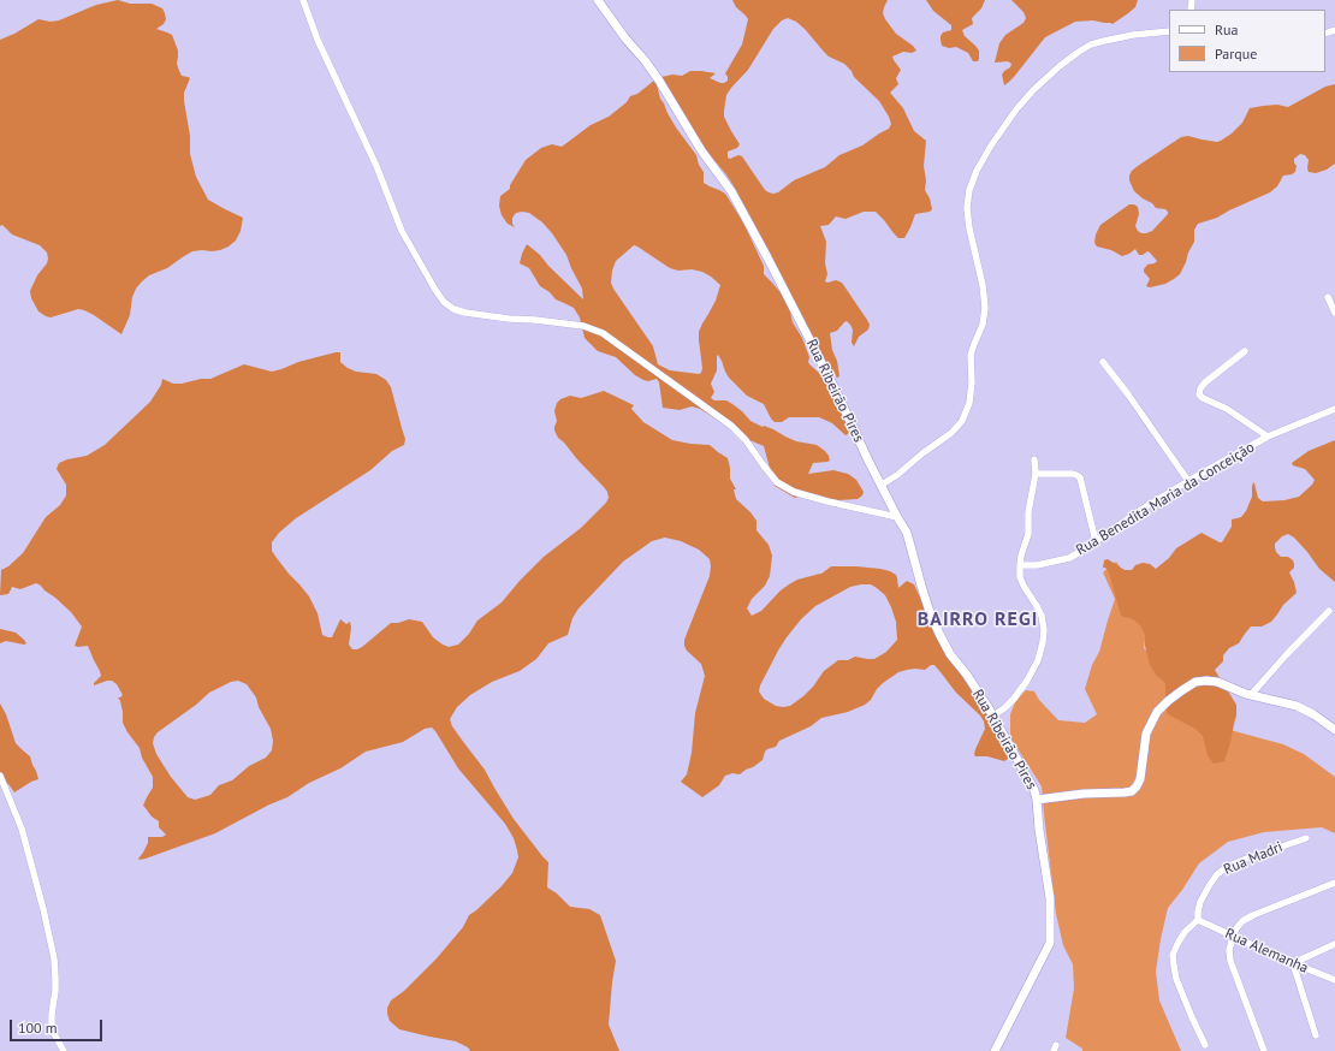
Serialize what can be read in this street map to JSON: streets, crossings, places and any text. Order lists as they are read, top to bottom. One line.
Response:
{"streets":{"street":["Rua Ribeirão Pires","Rua Benedita Maria da Conceição","Rua Madri","Rua Alemanha"]},"crossings":[["Rua Madri","Rua Alemanha"]],"districts":["BAIRRO REGI"],"legend":["Rua","Parque"],"scale_bar":"100 m"}
